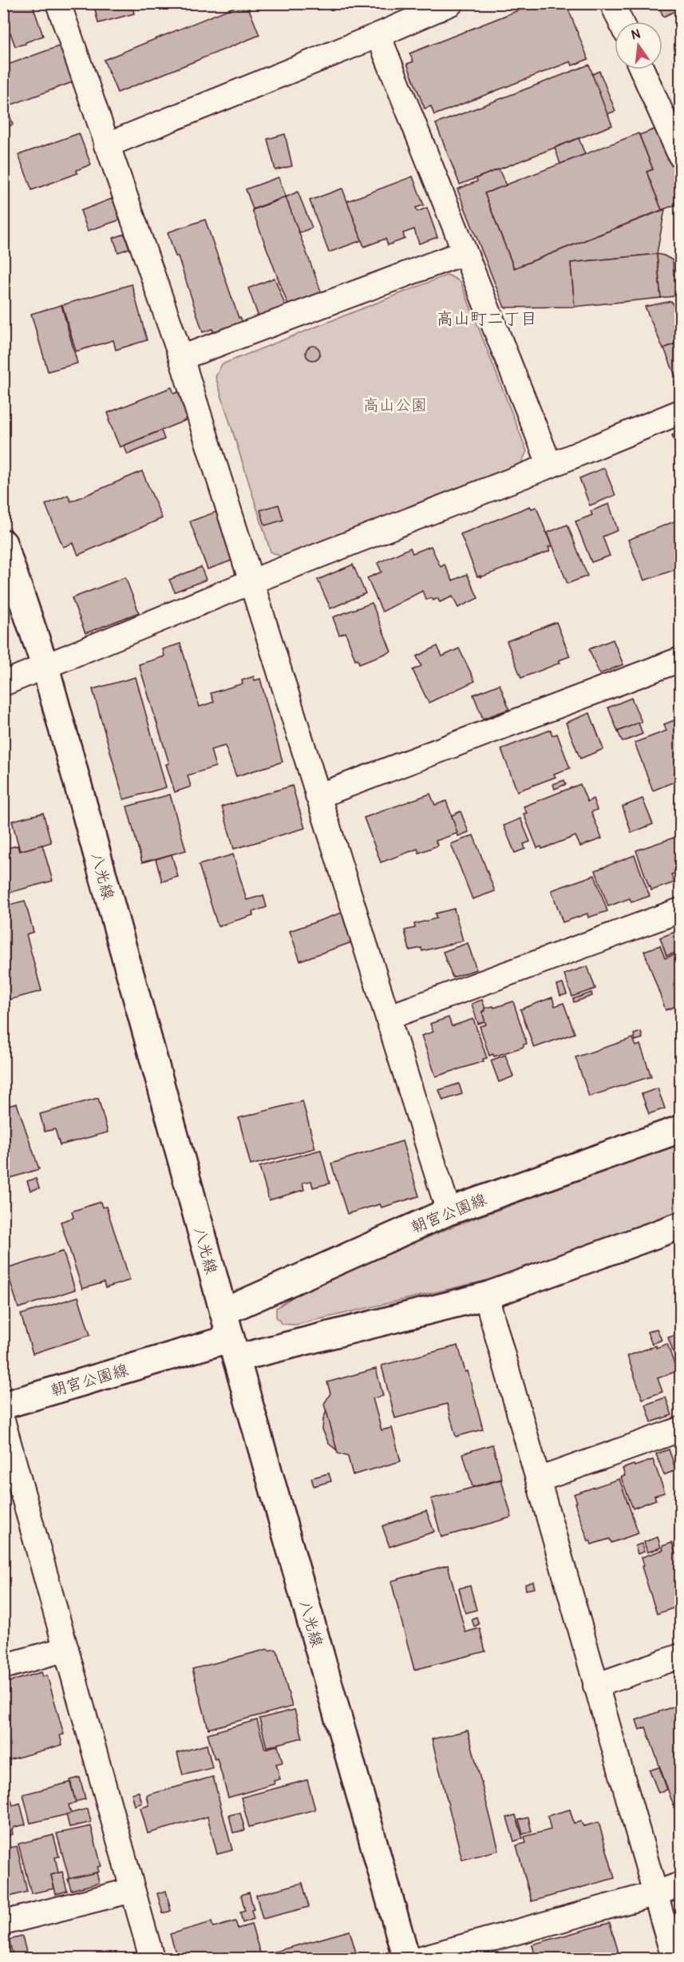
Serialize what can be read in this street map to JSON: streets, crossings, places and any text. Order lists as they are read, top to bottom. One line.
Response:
{"streets":{"street":["八光線","朝宮公園線"]},"crossings":[["八光線","朝宮公園線"]],"districts":["高山町二丁目"],"parks":["高山公園"],"north":"top"}
